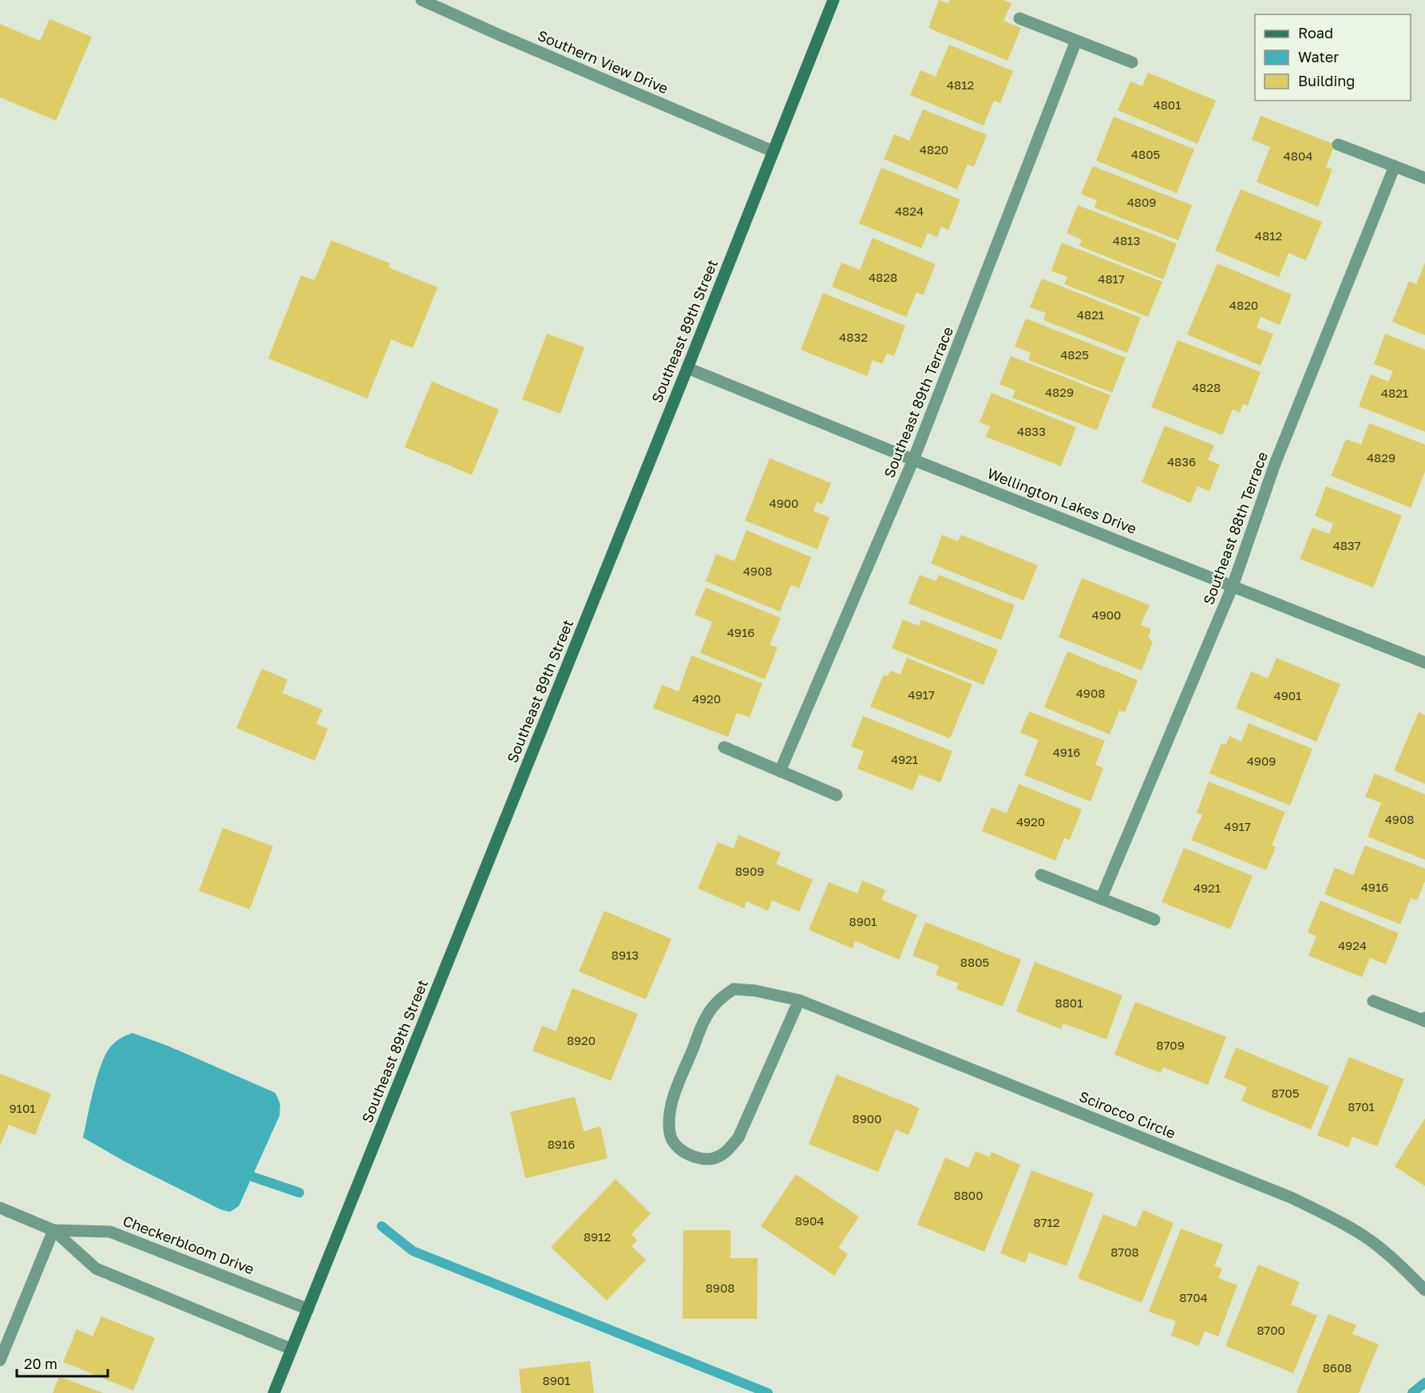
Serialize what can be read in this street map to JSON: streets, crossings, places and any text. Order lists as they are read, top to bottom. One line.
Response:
{"streets":{"street":["Southern View Drive","Southeast 89th Street","Southeast 89th Terrace","Wellington Lakes Drive","Southeast 88th Terrace","Scirocco Circle","Checkerbloom Drive"]},"crossings":[["Southern View Drive","Southeast 89th Street"],["Southeast 89th Street","Wellington Lakes Drive"],["Southeast 89th Street","Checkerbloom Drive"],["Southeast 89th Terrace","Wellington Lakes Drive"],["Wellington Lakes Drive","Southeast 88th Terrace"]],"house_numbers":["4812","4801","4820","4805","4804","4809","4824","4812","4813","4828","4817","4820","4821","4832","4825","4828","4829","4821","4833","4829","4836","4900","4837","4908","4900","4916","4908","4917","4901","4920","4916","4921","4909","4908","4920","4917","8909","4916","4921","8901","4924","8913","8805","8801","8920","8709","8705","8701","9101","8900","8916","8800","8904","8712","8912","8708","8908","8704","8700","8608","8901"],"legend":["Road","Water","Building"],"scale_bar":"20 m"}
